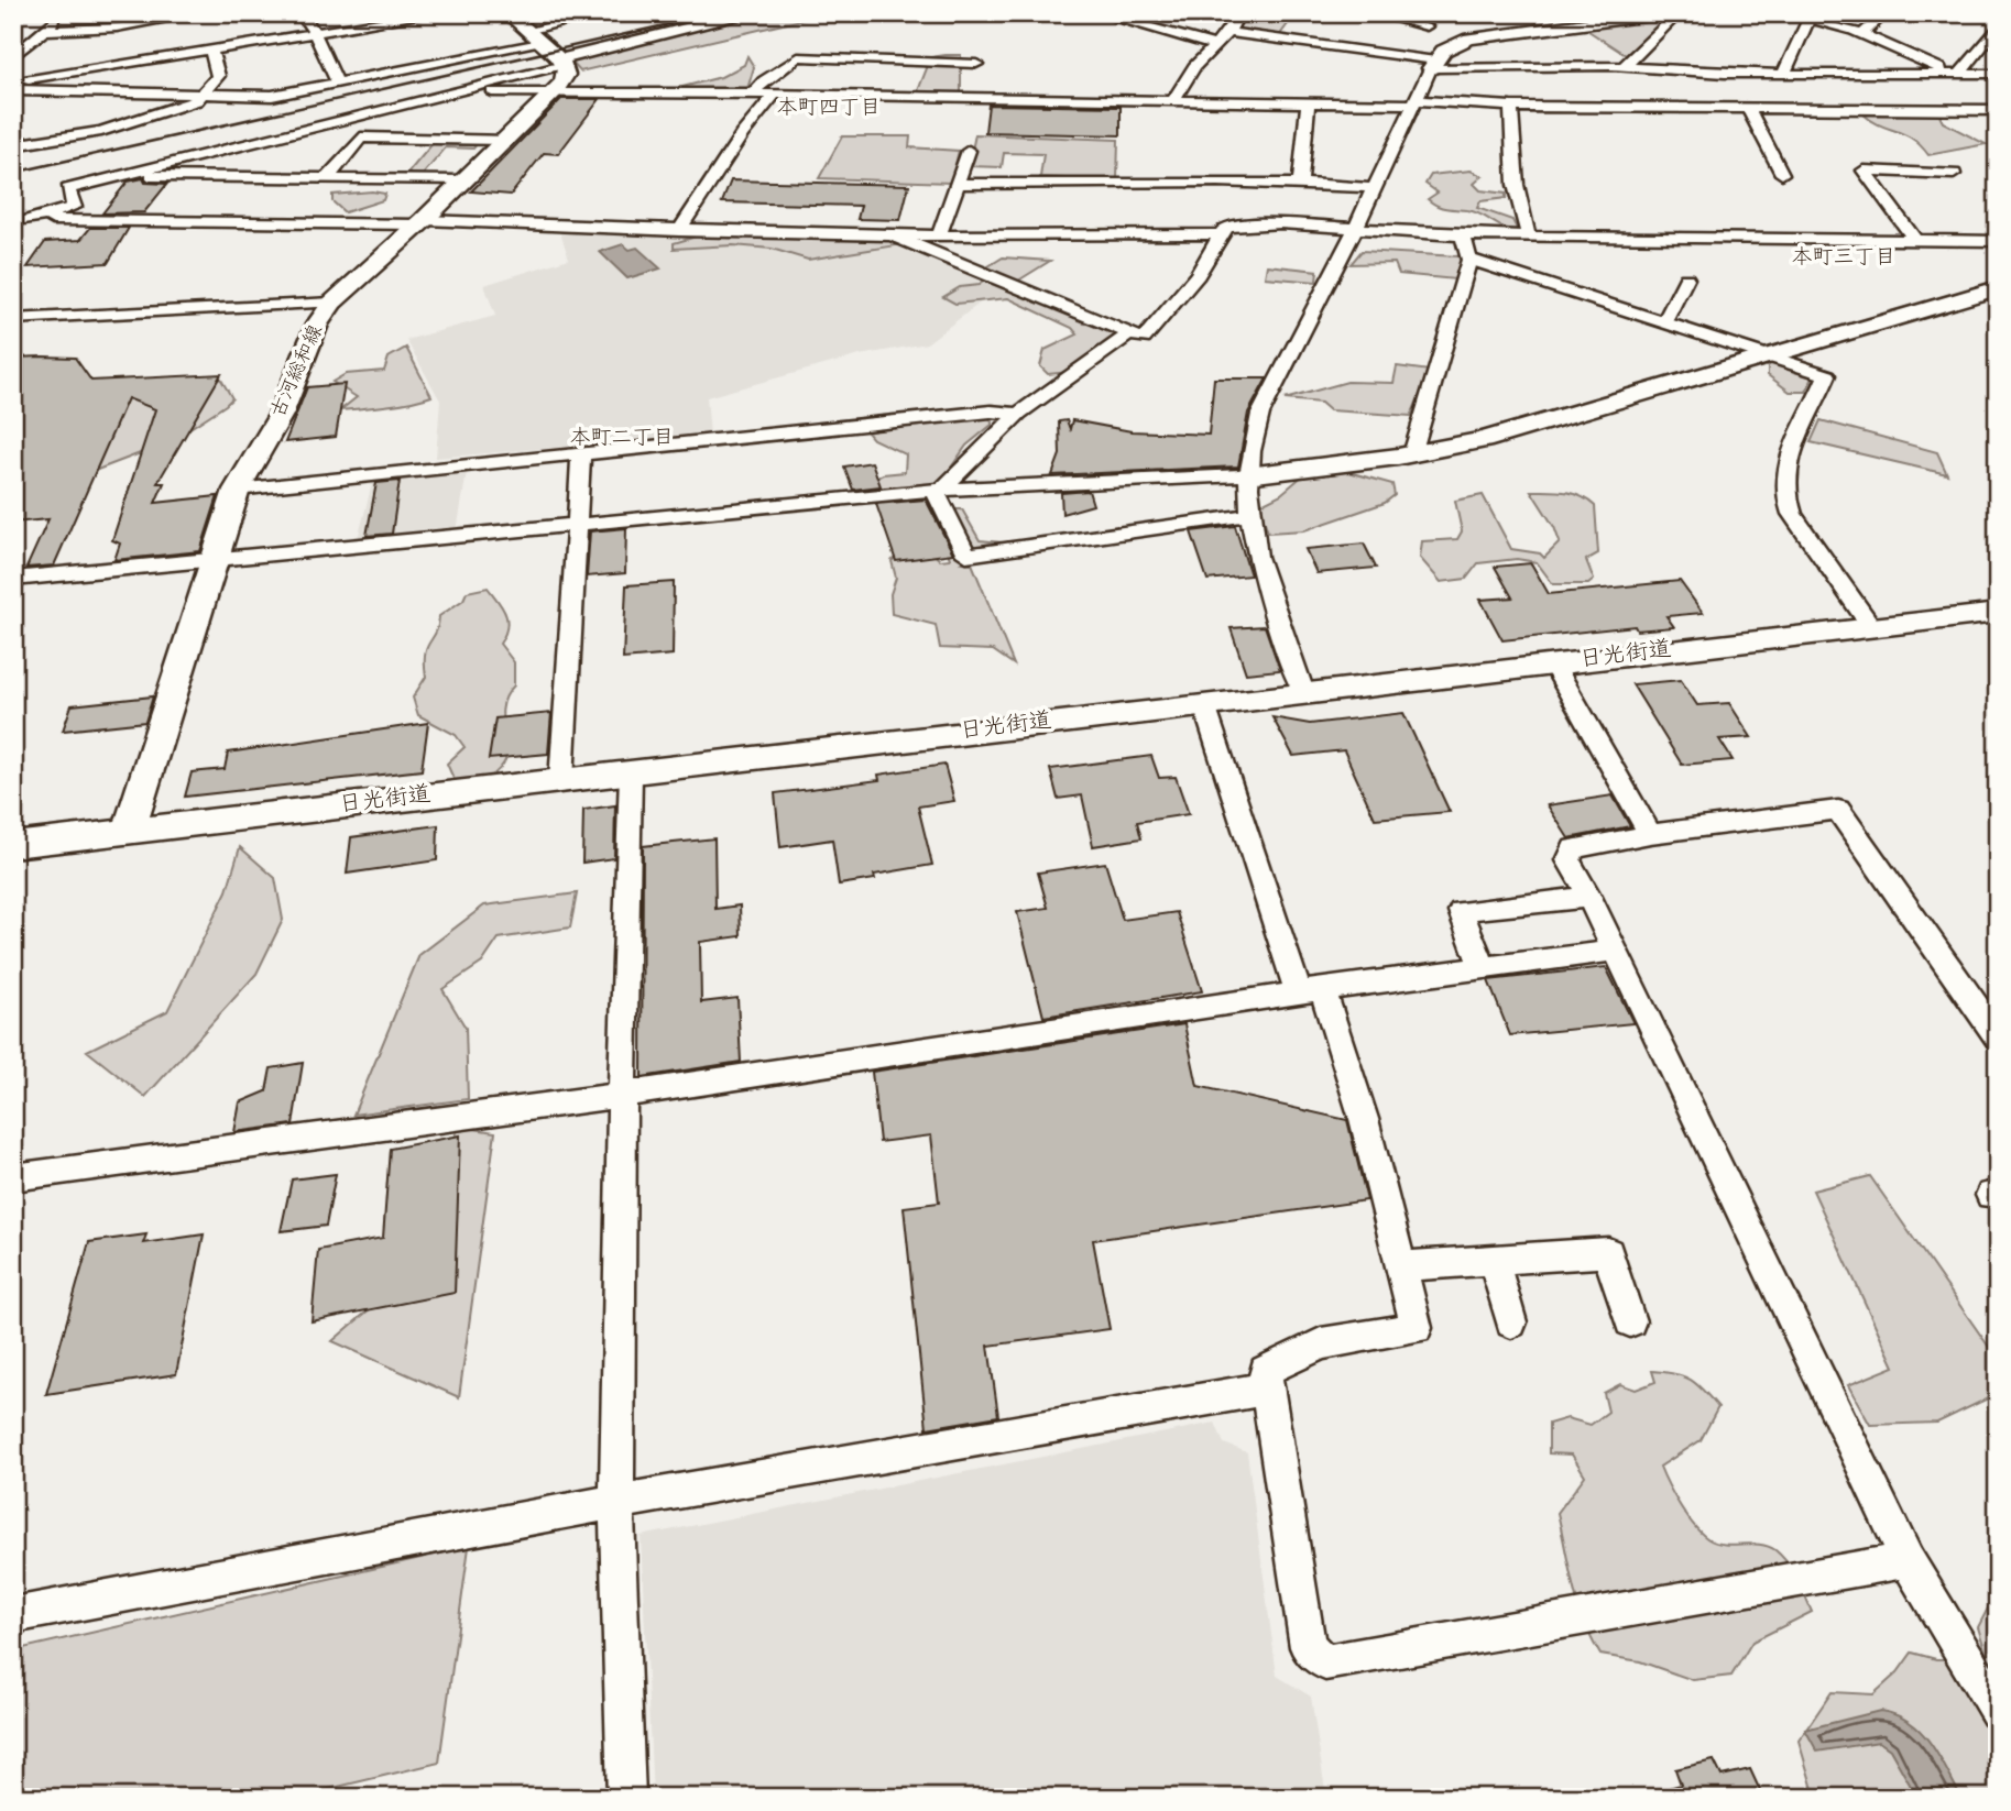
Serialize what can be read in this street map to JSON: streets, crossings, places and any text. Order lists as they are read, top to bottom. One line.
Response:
{"streets":{"main road":["古河総和線","日光街道"]},"crossings":[["古河総和線","日光街道"]],"districts":["本町四丁目","本町三丁目","本町二丁目"]}
